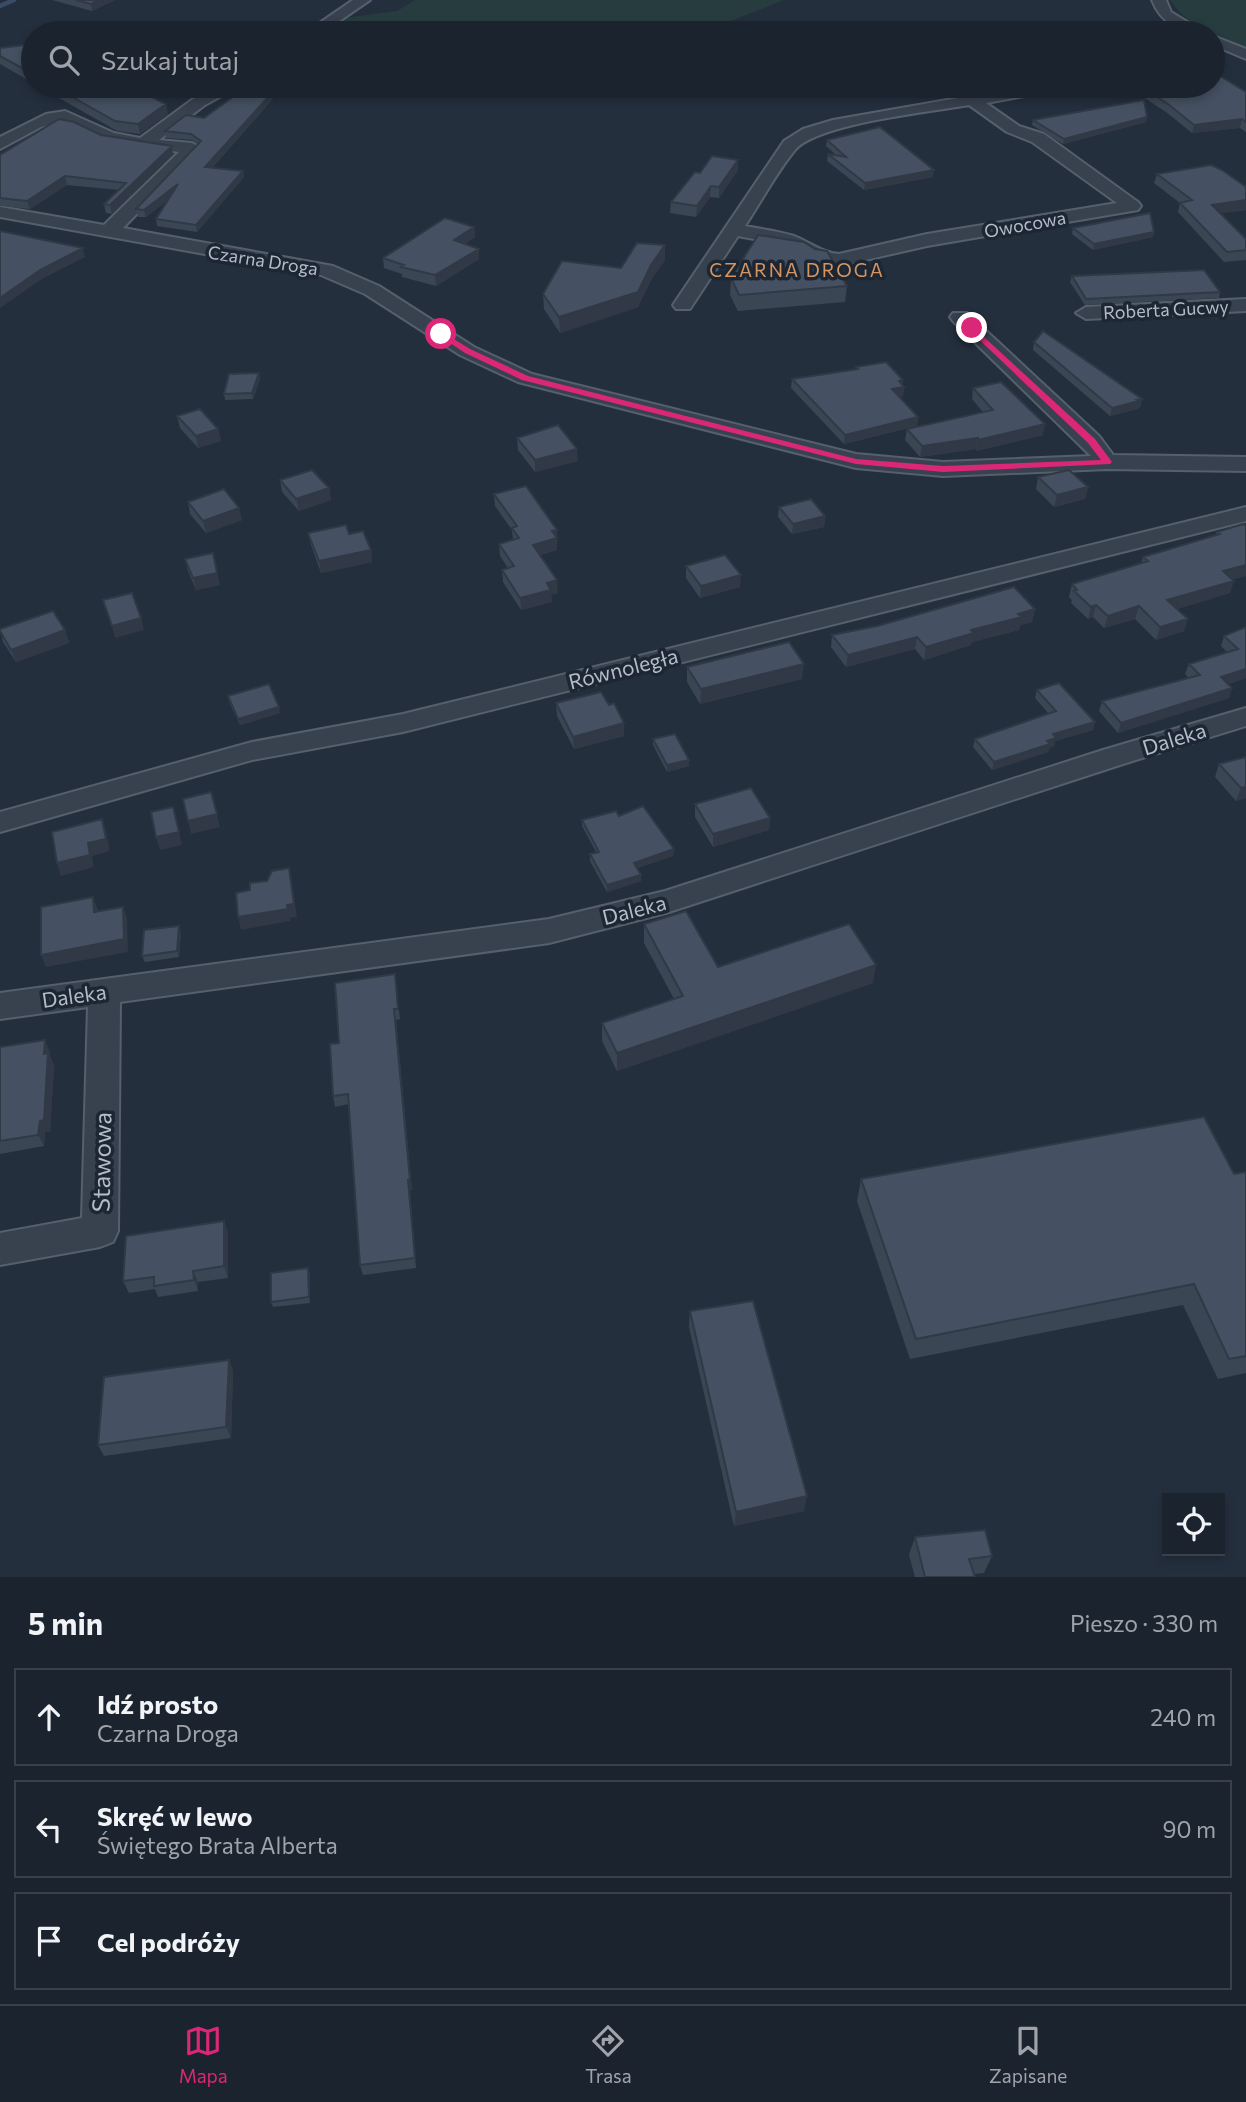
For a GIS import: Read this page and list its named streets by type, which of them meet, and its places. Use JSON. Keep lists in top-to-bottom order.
{
  "streets": {
    "street": [
      "Owocowa",
      "Czarna Droga",
      "Roberta Gucwy",
      "Równoległa",
      "Daleka",
      "Stawowa"
    ]
  },
  "crossings": [
    ["Daleka", "Stawowa"]
  ],
  "districts": ["CZARNA DROGA"],
  "page": {
    "search": "Szukaj tutaj",
    "heading": ["5 min", "Pieszo · 330 m"],
    "list": [
      ["Idź prosto", "Czarna Droga", "240 m"],
      ["Skręć w lewo", "Świętego Brata Alberta", "90 m"],
      "Cel podróży"
    ],
    "nav": ["Mapa", "Trasa", "Zapisane"]
  }
}
